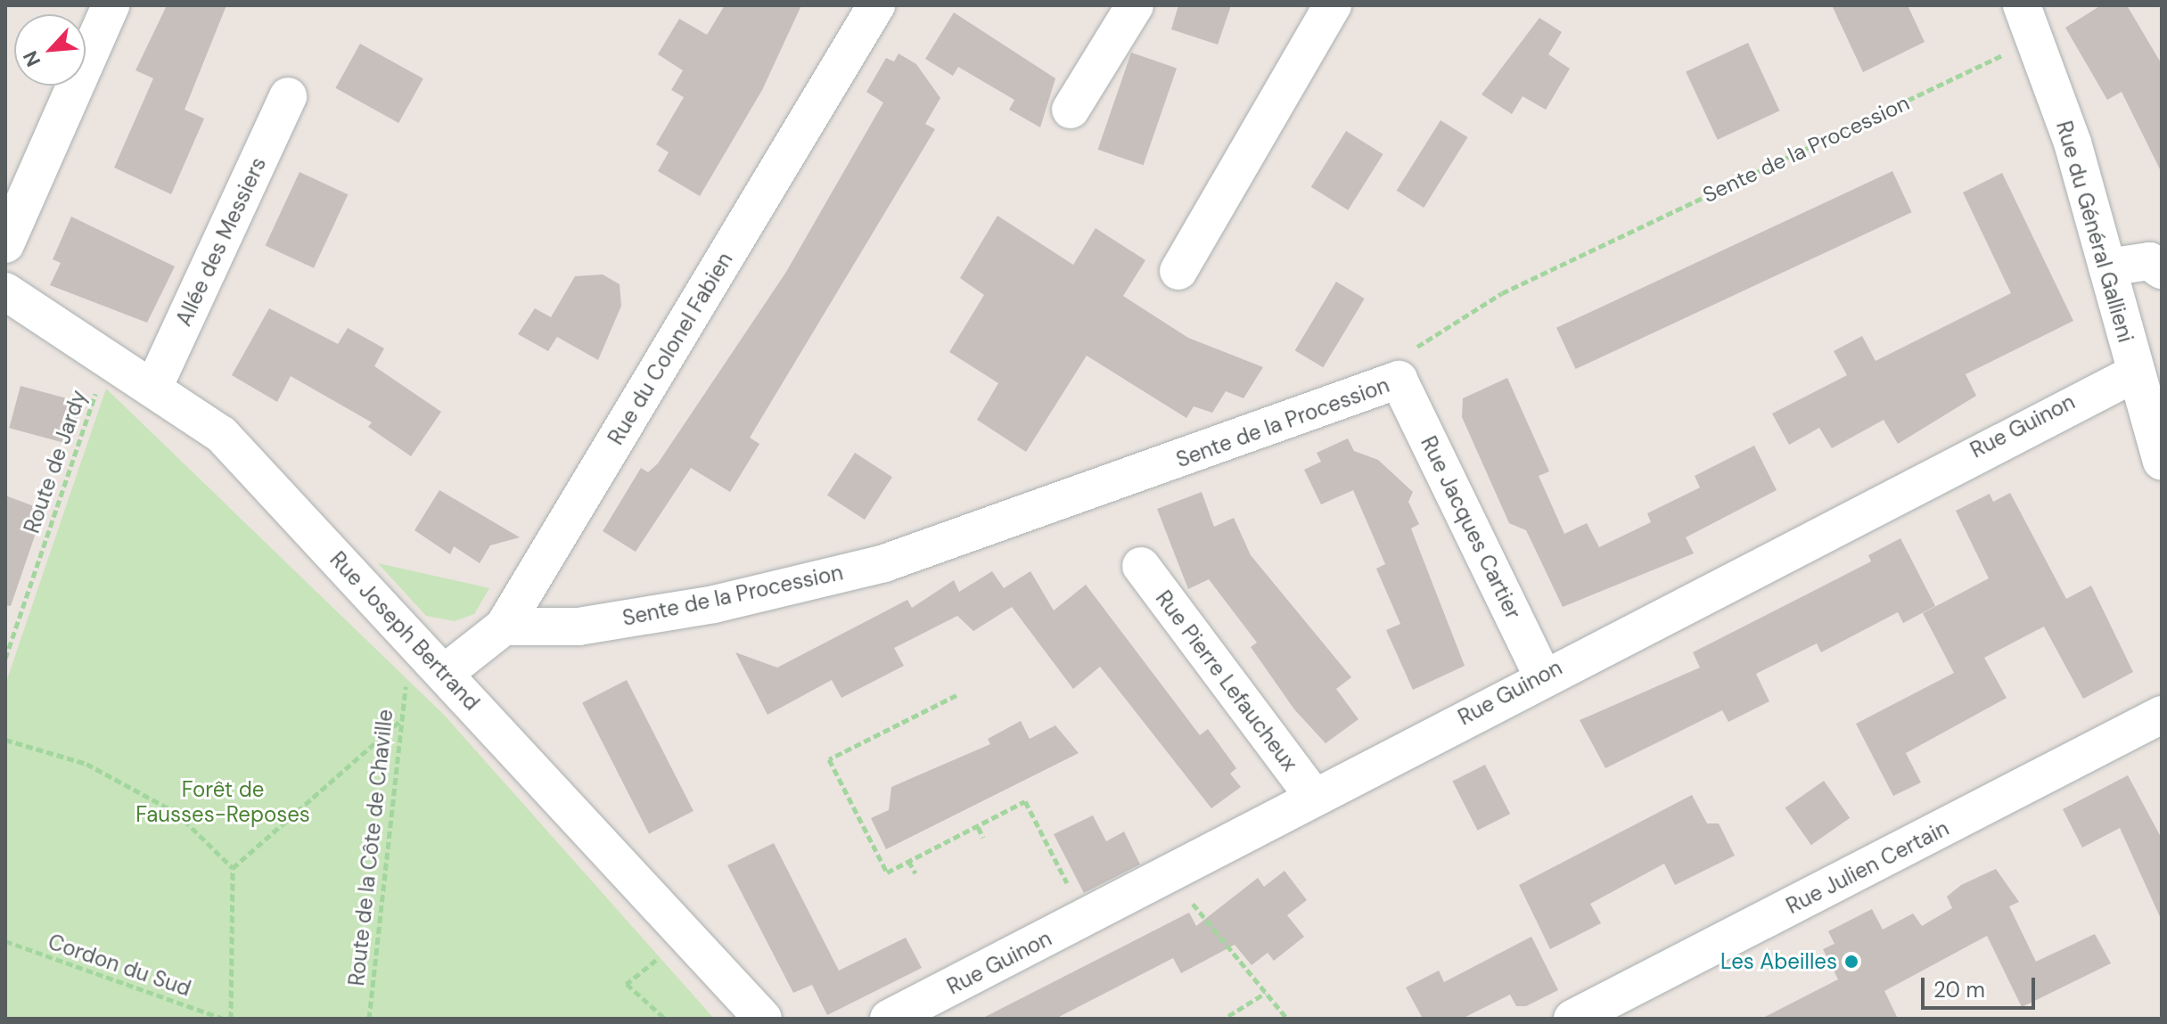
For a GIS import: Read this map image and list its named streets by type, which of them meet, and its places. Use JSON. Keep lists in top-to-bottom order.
{
  "streets": {
    "street": [
      "Sente de la Procession",
      "Rue du Général Gallieni",
      "Allée des Messiers",
      "Rue du Colonel Fabien",
      "Rue Guinon",
      "Rue Jacques Cartier",
      "Rue Joseph Bertrand",
      "Rue Pierre Lefaucheux",
      "Rue Julien Certain"
    ],
    "path": ["Route de Jardy", "Route de la Côte de Chaville", "Cordon du Sud"]
  },
  "crossings": [
    ["Sente de la Procession", "Rue du Général Gallieni"],
    ["Sente de la Procession", "Rue du Colonel Fabien"],
    ["Sente de la Procession", "Rue Jacques Cartier"],
    ["Rue du Général Gallieni", "Rue Guinon"],
    ["Allée des Messiers", "Rue Joseph Bertrand"],
    ["Rue du Colonel Fabien", "Rue Joseph Bertrand"],
    ["Rue Guinon", "Rue Jacques Cartier"],
    ["Rue Guinon", "Rue Pierre Lefaucheux"],
    ["Route de Jardy", "Rue Joseph Bertrand"]
  ],
  "parks": ["Forêt de Fausses-Reposes"],
  "places": ["Les Abeilles"],
  "scale_bar": "20 m",
  "north": "bottom left"
}
